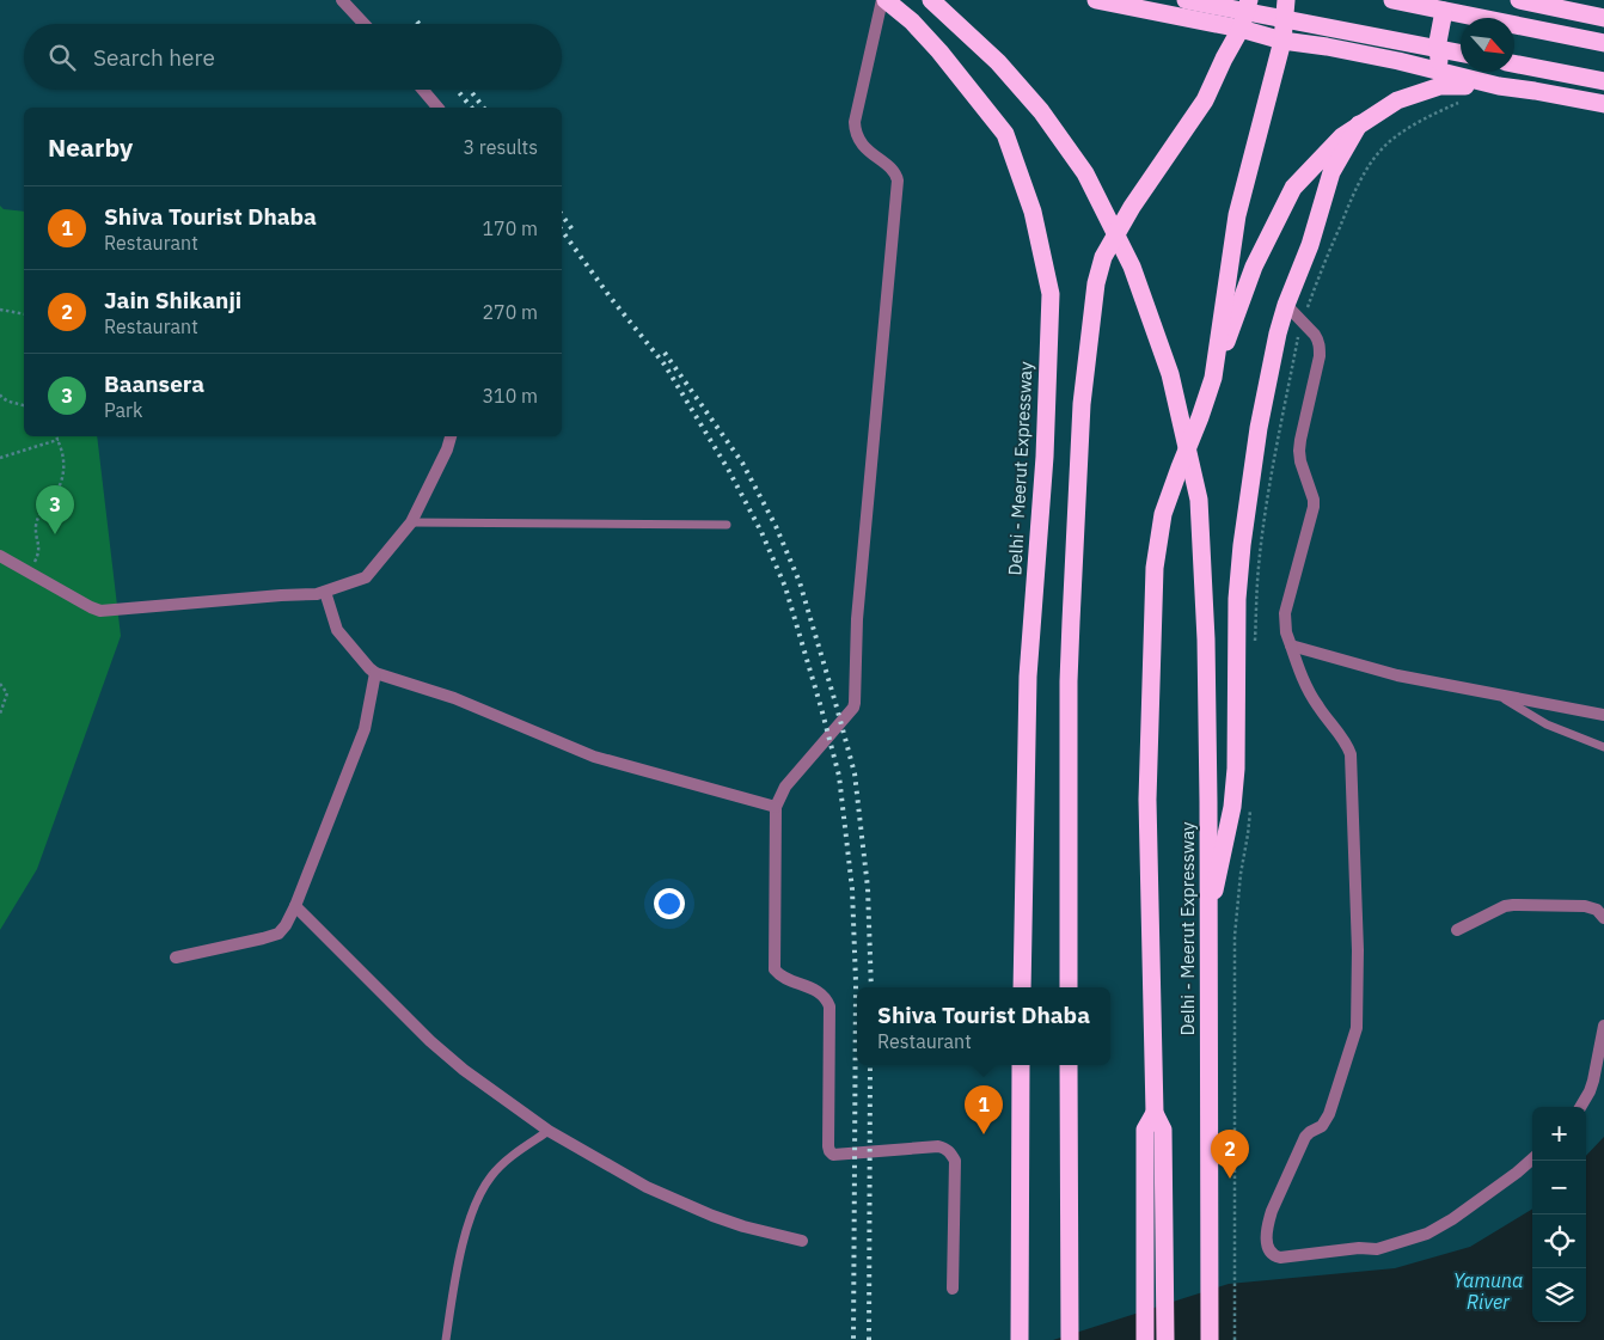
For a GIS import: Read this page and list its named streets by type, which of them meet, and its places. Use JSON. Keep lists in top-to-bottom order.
{
  "streets": {
    "highway": ["Delhi - Meerut Expressway"]
  },
  "water": ["Yamuna River"],
  "north": "bottom right",
  "page": {
    "search": "Search here",
    "heading": ["Nearby", "3 results"],
    "list": [
      {
        "mark": "1",
        "name": "Shiva Tourist Dhaba",
        "note": "Restaurant",
        "value": "170 m"
      },
      {
        "mark": "2",
        "name": "Jain Shikanji",
        "note": "Restaurant",
        "value": "270 m"
      },
      {
        "mark": "3",
        "name": "Baansera",
        "note": "Park",
        "value": "310 m"
      }
    ],
    "pins": ["3", "1", "2"],
    "popup": ["Shiva Tourist Dhaba", "Restaurant"],
    "map_buttons": ["+", "−"]
  }
}
